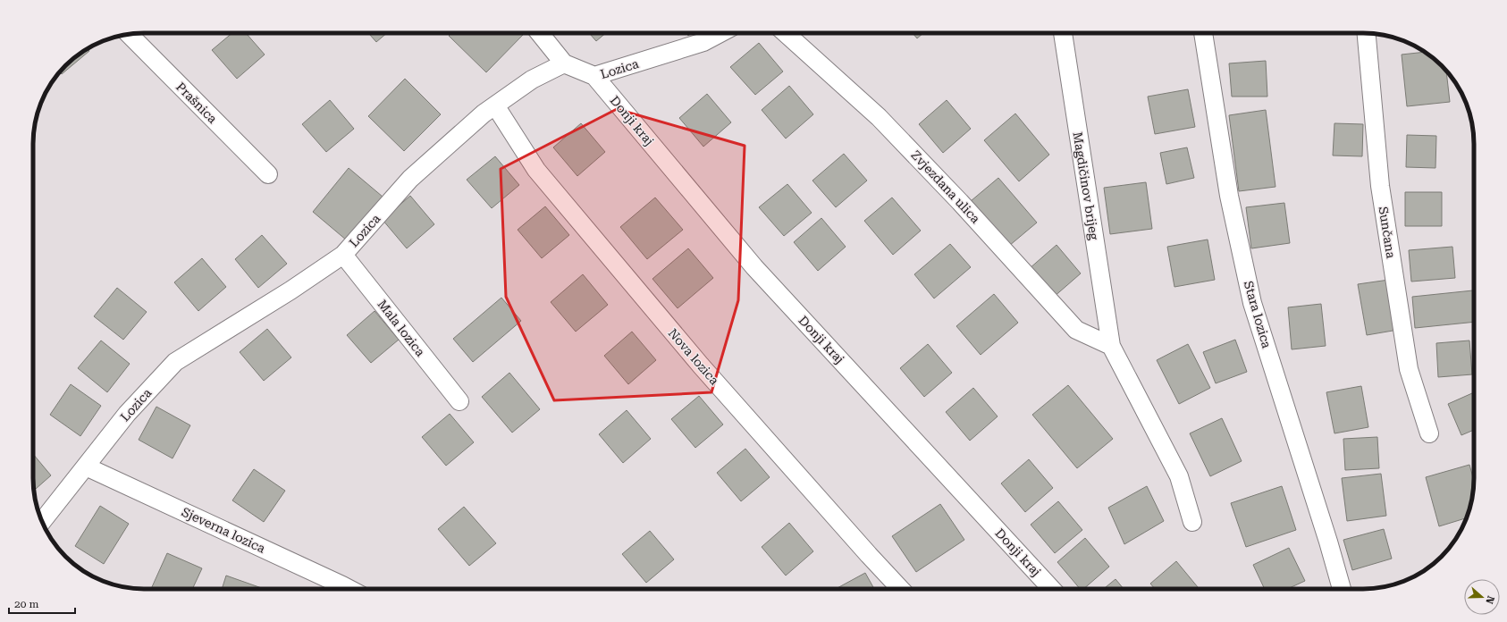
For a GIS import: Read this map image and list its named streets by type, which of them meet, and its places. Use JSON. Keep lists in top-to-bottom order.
{
  "streets": {
    "street": [
      "Lozica",
      "Prašnica",
      "Donji kraj",
      "Magdičinov brijeg",
      "Zvjezdana ulica",
      "Sunčana",
      "Stara lozica",
      "Mala lozica",
      "Nova lozica",
      "Sjeverna lozica"
    ]
  },
  "crossings": [
    ["Lozica", "Donji kraj"],
    ["Lozica", "Mala lozica"],
    ["Lozica", "Nova lozica"],
    ["Lozica", "Sjeverna lozica"],
    ["Magdičinov brijeg", "Zvjezdana ulica"]
  ],
  "scale_bar": "20 m",
  "north": "right"
}
